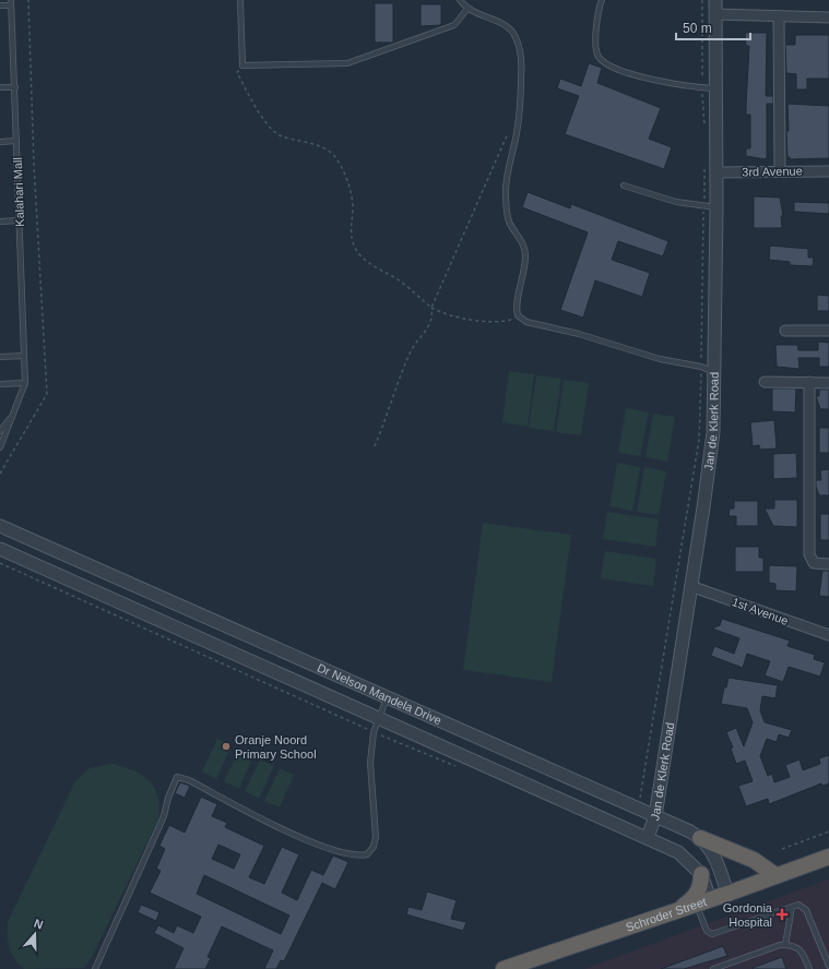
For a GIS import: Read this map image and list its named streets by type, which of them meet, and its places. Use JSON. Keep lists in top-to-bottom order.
{
  "streets": {
    "highway": ["Schroder Street"],
    "street": [
      "3rd Avenue",
      "Jan de Klerk Road",
      "1st Avenue",
      "Dr Nelson Mandela Drive"
    ],
    "lane": ["Kalahari Mall"]
  },
  "crossings": [
    ["3rd Avenue", "Jan de Klerk Road"],
    ["Jan de Klerk Road", "1st Avenue"],
    ["Jan de Klerk Road", "Dr Nelson Mandela Drive"],
    ["Dr Nelson Mandela Drive", "Schroder Street"]
  ],
  "places": {
    "other": ["Oranje Noord Primary School"],
    "health": ["Gordonia Hospital"]
  },
  "scale_bar": "50 m",
  "north": "top"
}
